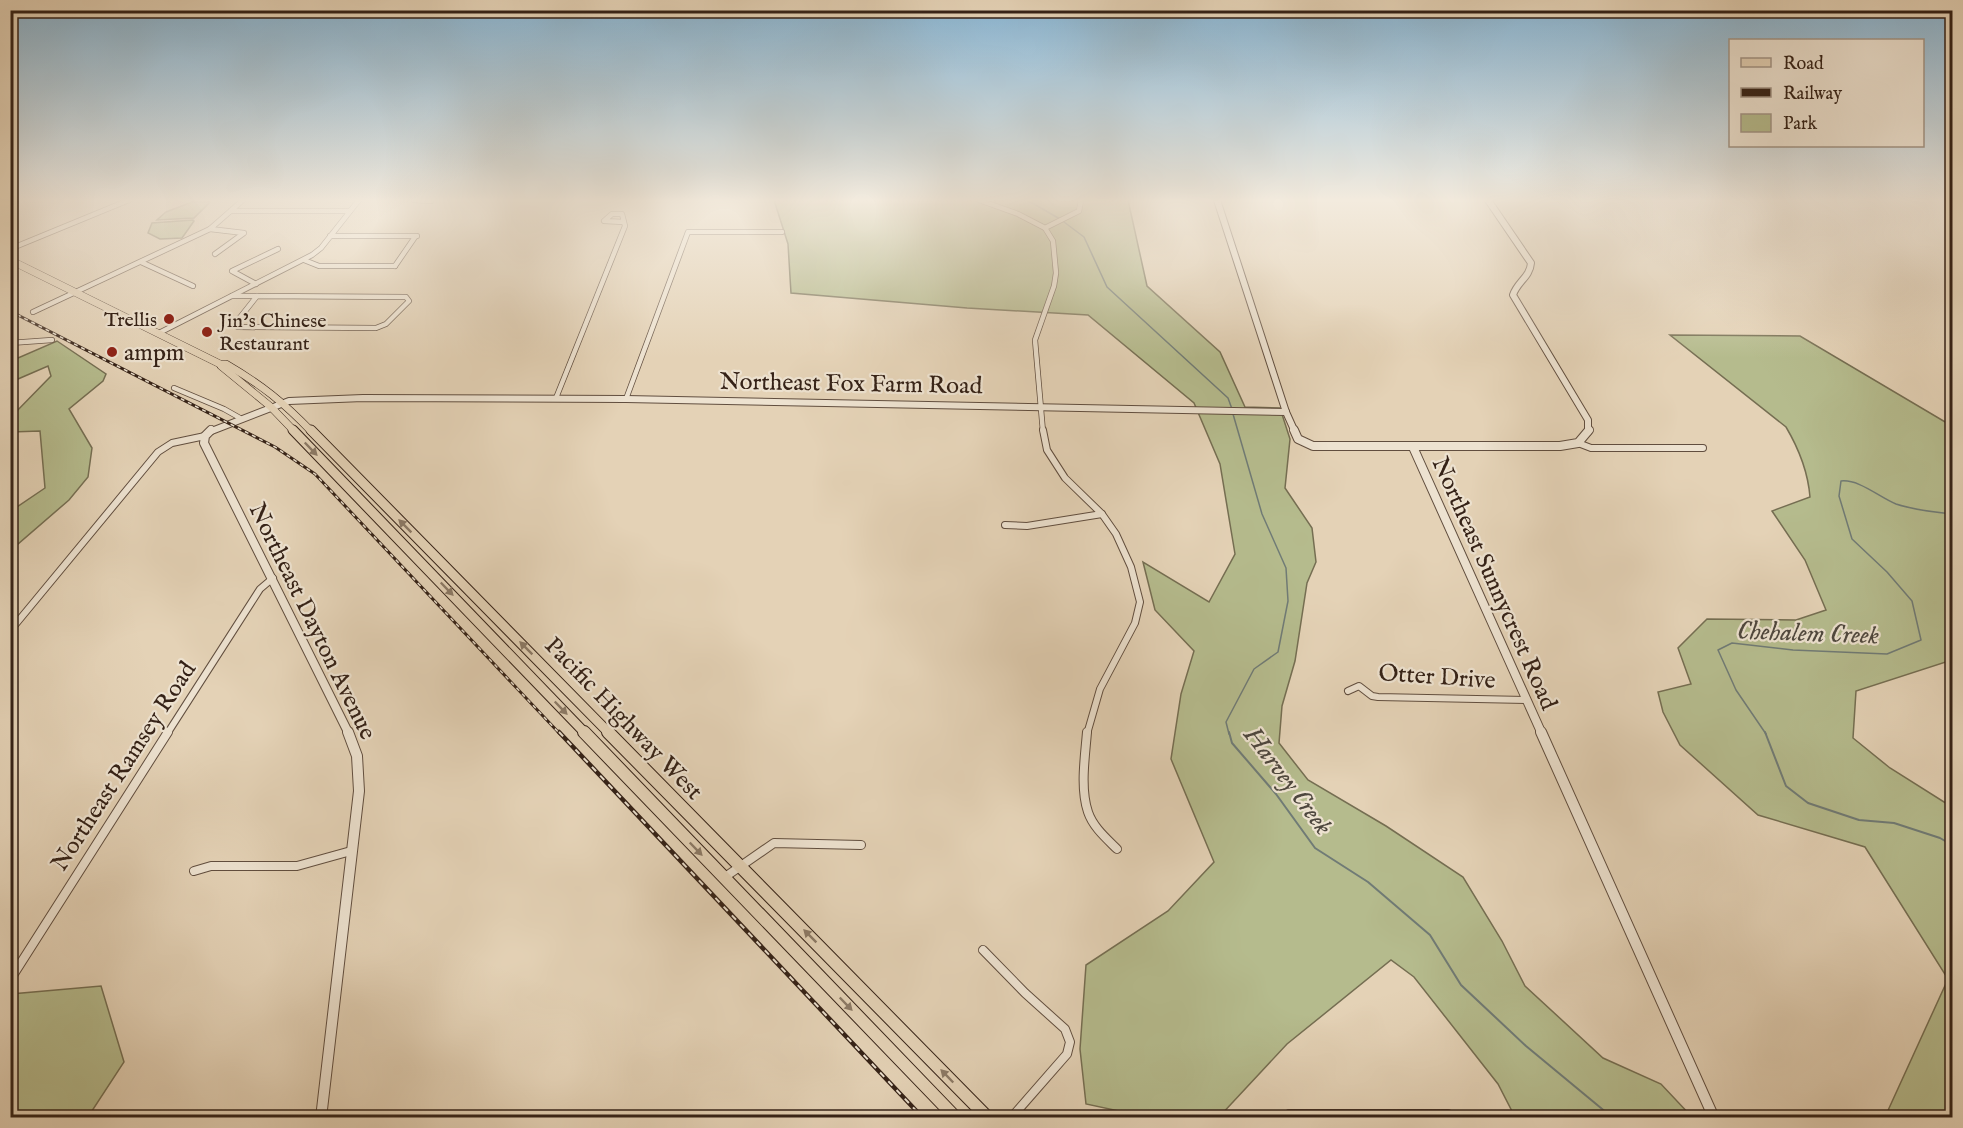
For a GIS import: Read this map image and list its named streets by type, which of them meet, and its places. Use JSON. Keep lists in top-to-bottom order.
{
  "streets": {
    "main road": ["Pacific Highway West"],
    "street": [
      "Northeast Fox Farm Road",
      "Northeast Sunnycrest Road",
      "Northeast Dayton Avenue",
      "Otter Drive",
      "Northeast Ramsey Road"
    ]
  },
  "crossings": [
    ["Northeast Fox Farm Road", "Pacific Highway West"],
    ["Northeast Sunnycrest Road", "Otter Drive"],
    ["Northeast Dayton Avenue", "Northeast Ramsey Road"]
  ],
  "water": ["Chehalem Creek", "Harvey Creek"],
  "places": ["Trellis", "Jin’s Chinese Restaurant", "ampm"],
  "legend": ["Road", "Railway", "Park"]
}
